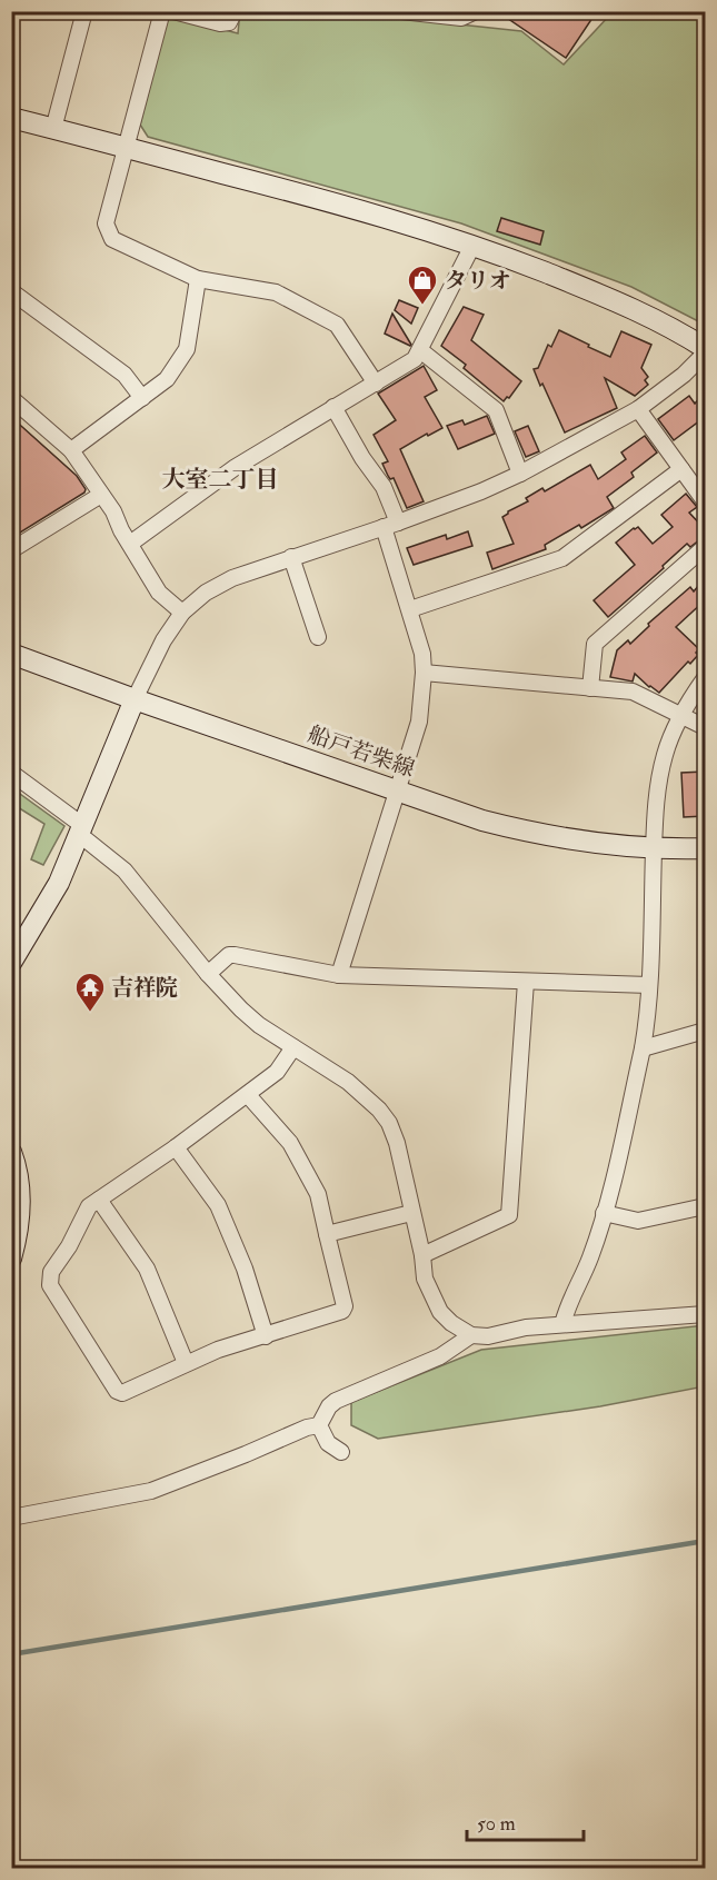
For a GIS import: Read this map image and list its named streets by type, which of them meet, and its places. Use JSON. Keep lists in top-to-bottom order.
{
  "streets": {
    "street": ["船戸若柴線"]
  },
  "districts": ["大室二丁目"],
  "places": {
    "shop": ["タリオ"],
    "temple": ["吉祥院"]
  },
  "scale_bar": "50 m"
}
